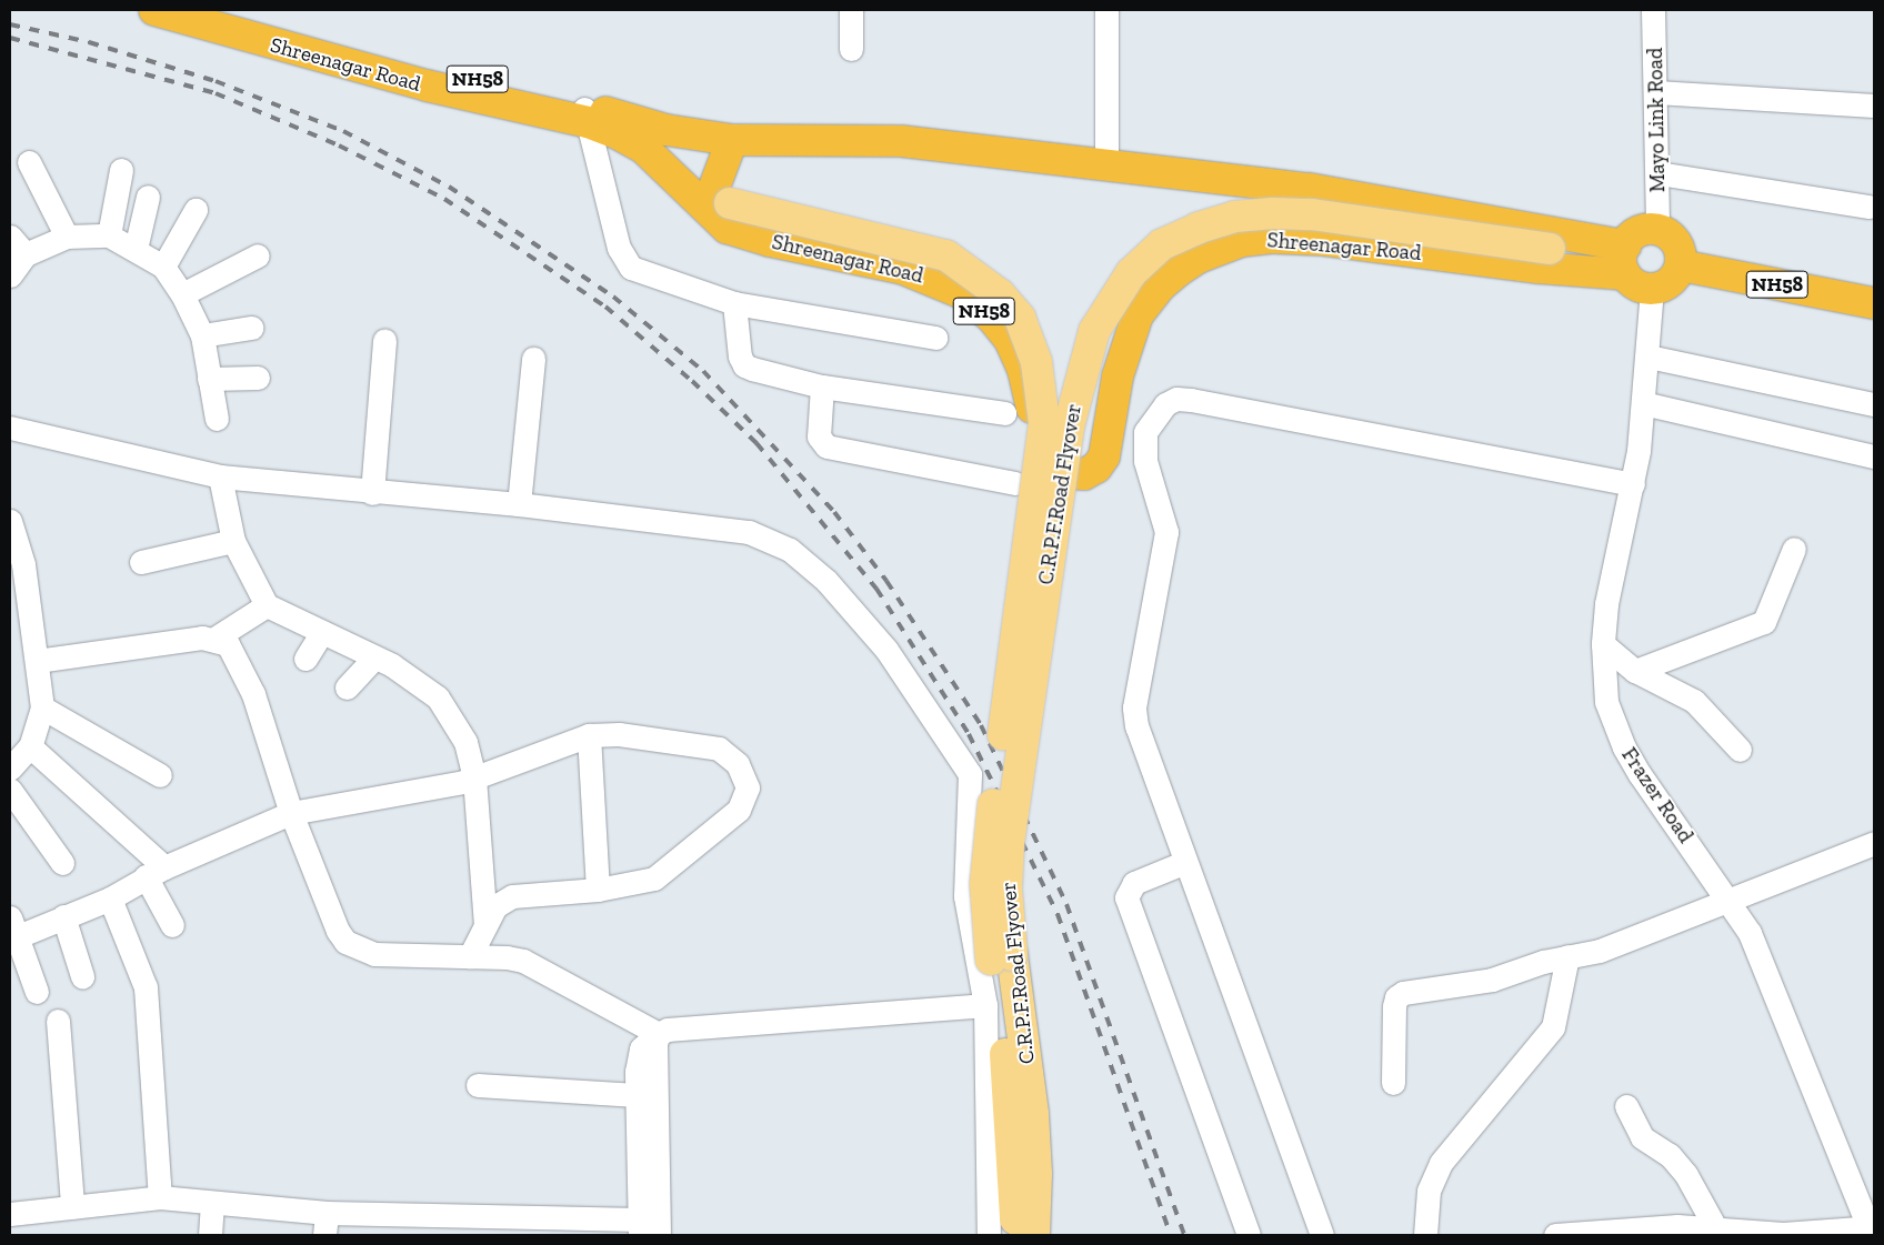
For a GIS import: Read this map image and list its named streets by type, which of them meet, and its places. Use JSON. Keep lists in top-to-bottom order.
{
  "streets": {
    "highway": ["Shreenagar Road", "NH58"],
    "main road": ["C.R.P.F.Road Flyover"],
    "street": ["Mayo Link Road", "Frazer Road"]
  },
  "crossings": [
    ["Shreenagar Road", "NH58"],
    ["Shreenagar Road", "Mayo Link Road"],
    ["Shreenagar Road", "C.R.P.F.Road Flyover"],
    ["Shreenagar Road", "Frazer Road"],
    ["NH58", "Mayo Link Road"],
    ["NH58", "C.R.P.F.Road Flyover"],
    ["NH58", "Frazer Road"],
    ["Mayo Link Road", "C.R.P.F.Road Flyover"],
    ["Mayo Link Road", "Frazer Road"],
    ["C.R.P.F.Road Flyover", "Frazer Road"]
  ]
}
